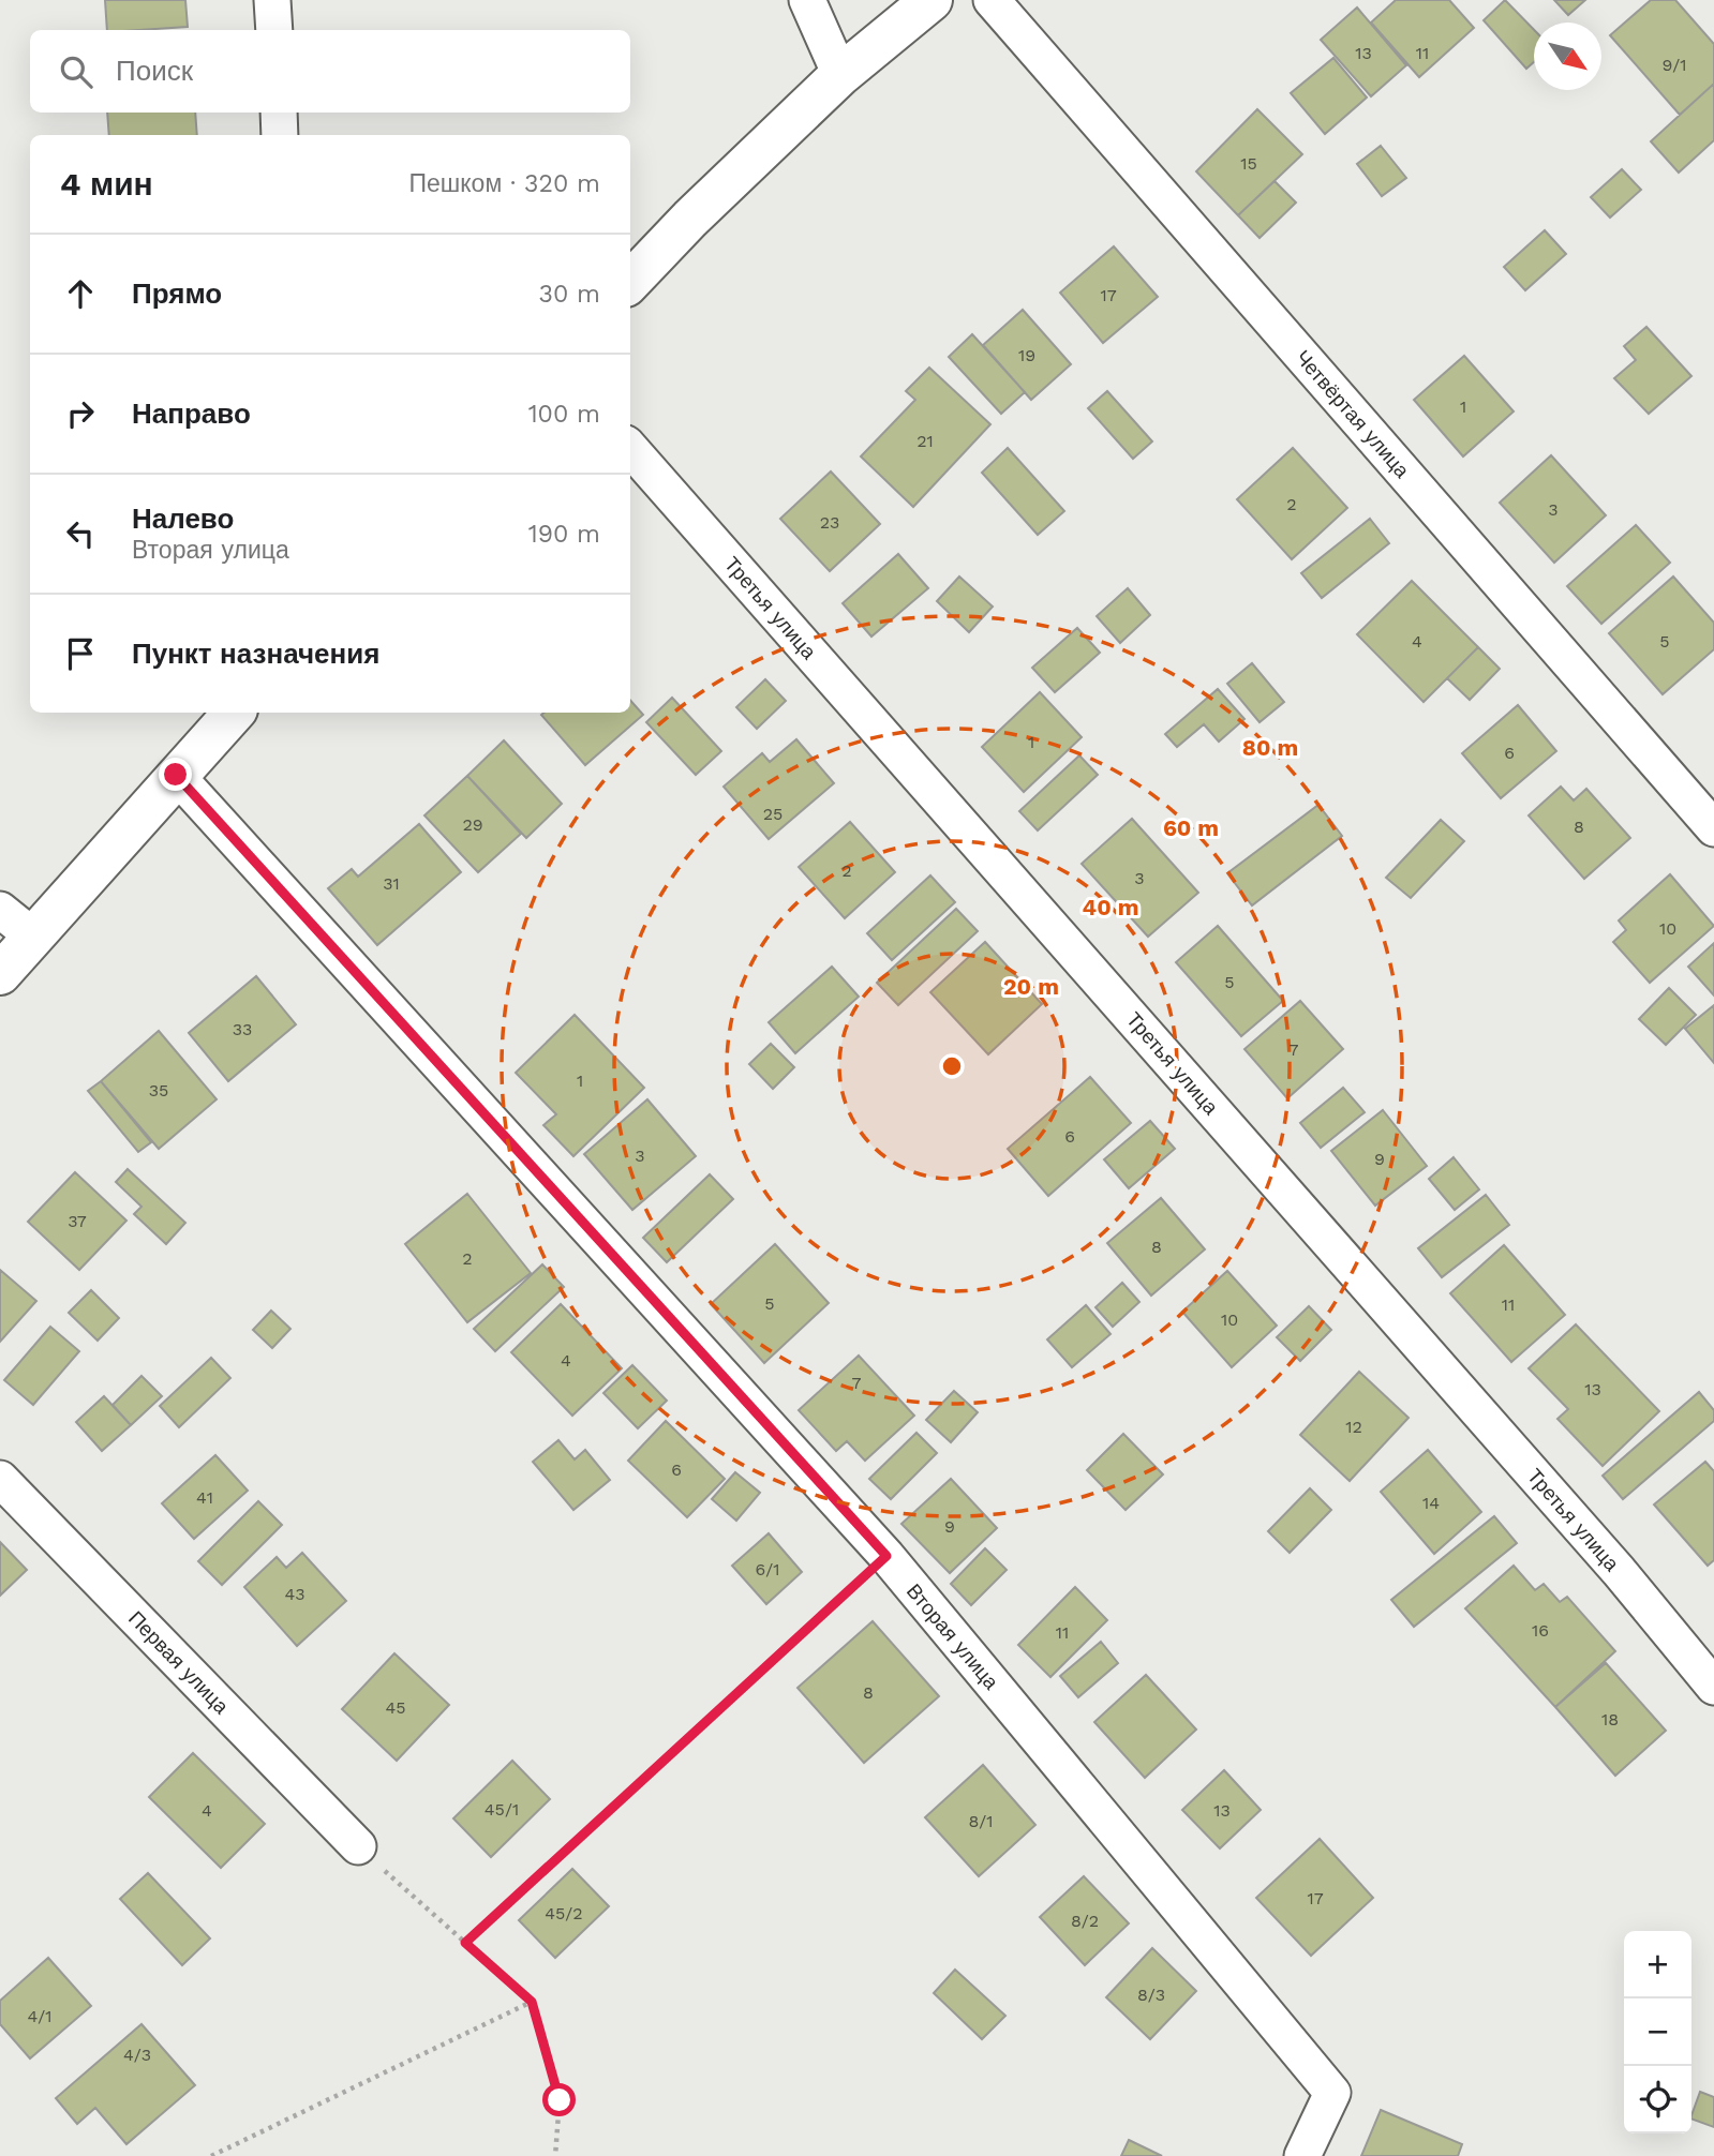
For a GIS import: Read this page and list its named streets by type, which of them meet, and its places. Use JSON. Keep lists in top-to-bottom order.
{
  "streets": {
    "street": [
      "Четвёртая улица",
      "Третья улица",
      "Вторая улица",
      "Первая улица"
    ]
  },
  "house_numbers": [
    "13",
    "11",
    "9/1",
    "15",
    "17",
    "19",
    "1",
    "21",
    "2",
    "3",
    "23",
    "4",
    "5",
    "1",
    "6",
    "25",
    "29",
    "8",
    "2",
    "3",
    "31",
    "10",
    "5",
    "33",
    "7",
    "1",
    "35",
    "6",
    "3",
    "9",
    "37",
    "8",
    "2",
    "5",
    "11",
    "10",
    "4",
    "7",
    "13",
    "12",
    "6",
    "41",
    "14",
    "9",
    "6/1",
    "43",
    "16",
    "11",
    "8",
    "45",
    "18",
    "45/1",
    "4",
    "13",
    "8/1",
    "17",
    "45/2",
    "8/2",
    "8/3",
    "4/1",
    "4/3"
  ],
  "north": "bottom right",
  "page": {
    "search": "Поиск",
    "heading": ["4 мин", "Пешком · 320 m"],
    "list": [
      ["Прямо", "30 m"],
      ["Направо", "100 m"],
      ["Налево", "Вторая улица", "190 m"],
      "Пункт назначения"
    ],
    "map_buttons": ["+", "−"]
  },
  "rings": [
    "80 m",
    "60 m",
    "40 m",
    "20 m"
  ]
}
